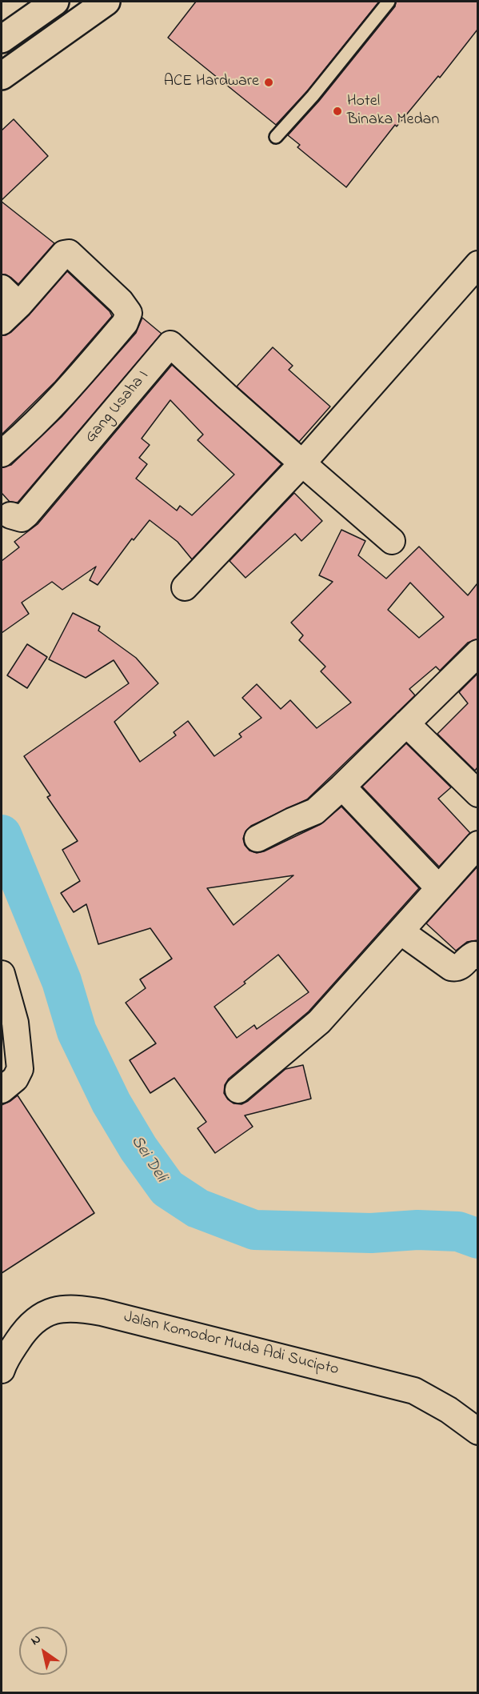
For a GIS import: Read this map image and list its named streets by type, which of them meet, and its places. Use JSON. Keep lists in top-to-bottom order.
{
  "streets": {
    "street": ["Gang Usaha I", "Jalan Komodor Muda Adi Sucipto"]
  },
  "water": ["Sei Deli"],
  "places": ["ACE Hardware", "Hotel Binaka Medan"],
  "north": "top left"
}
